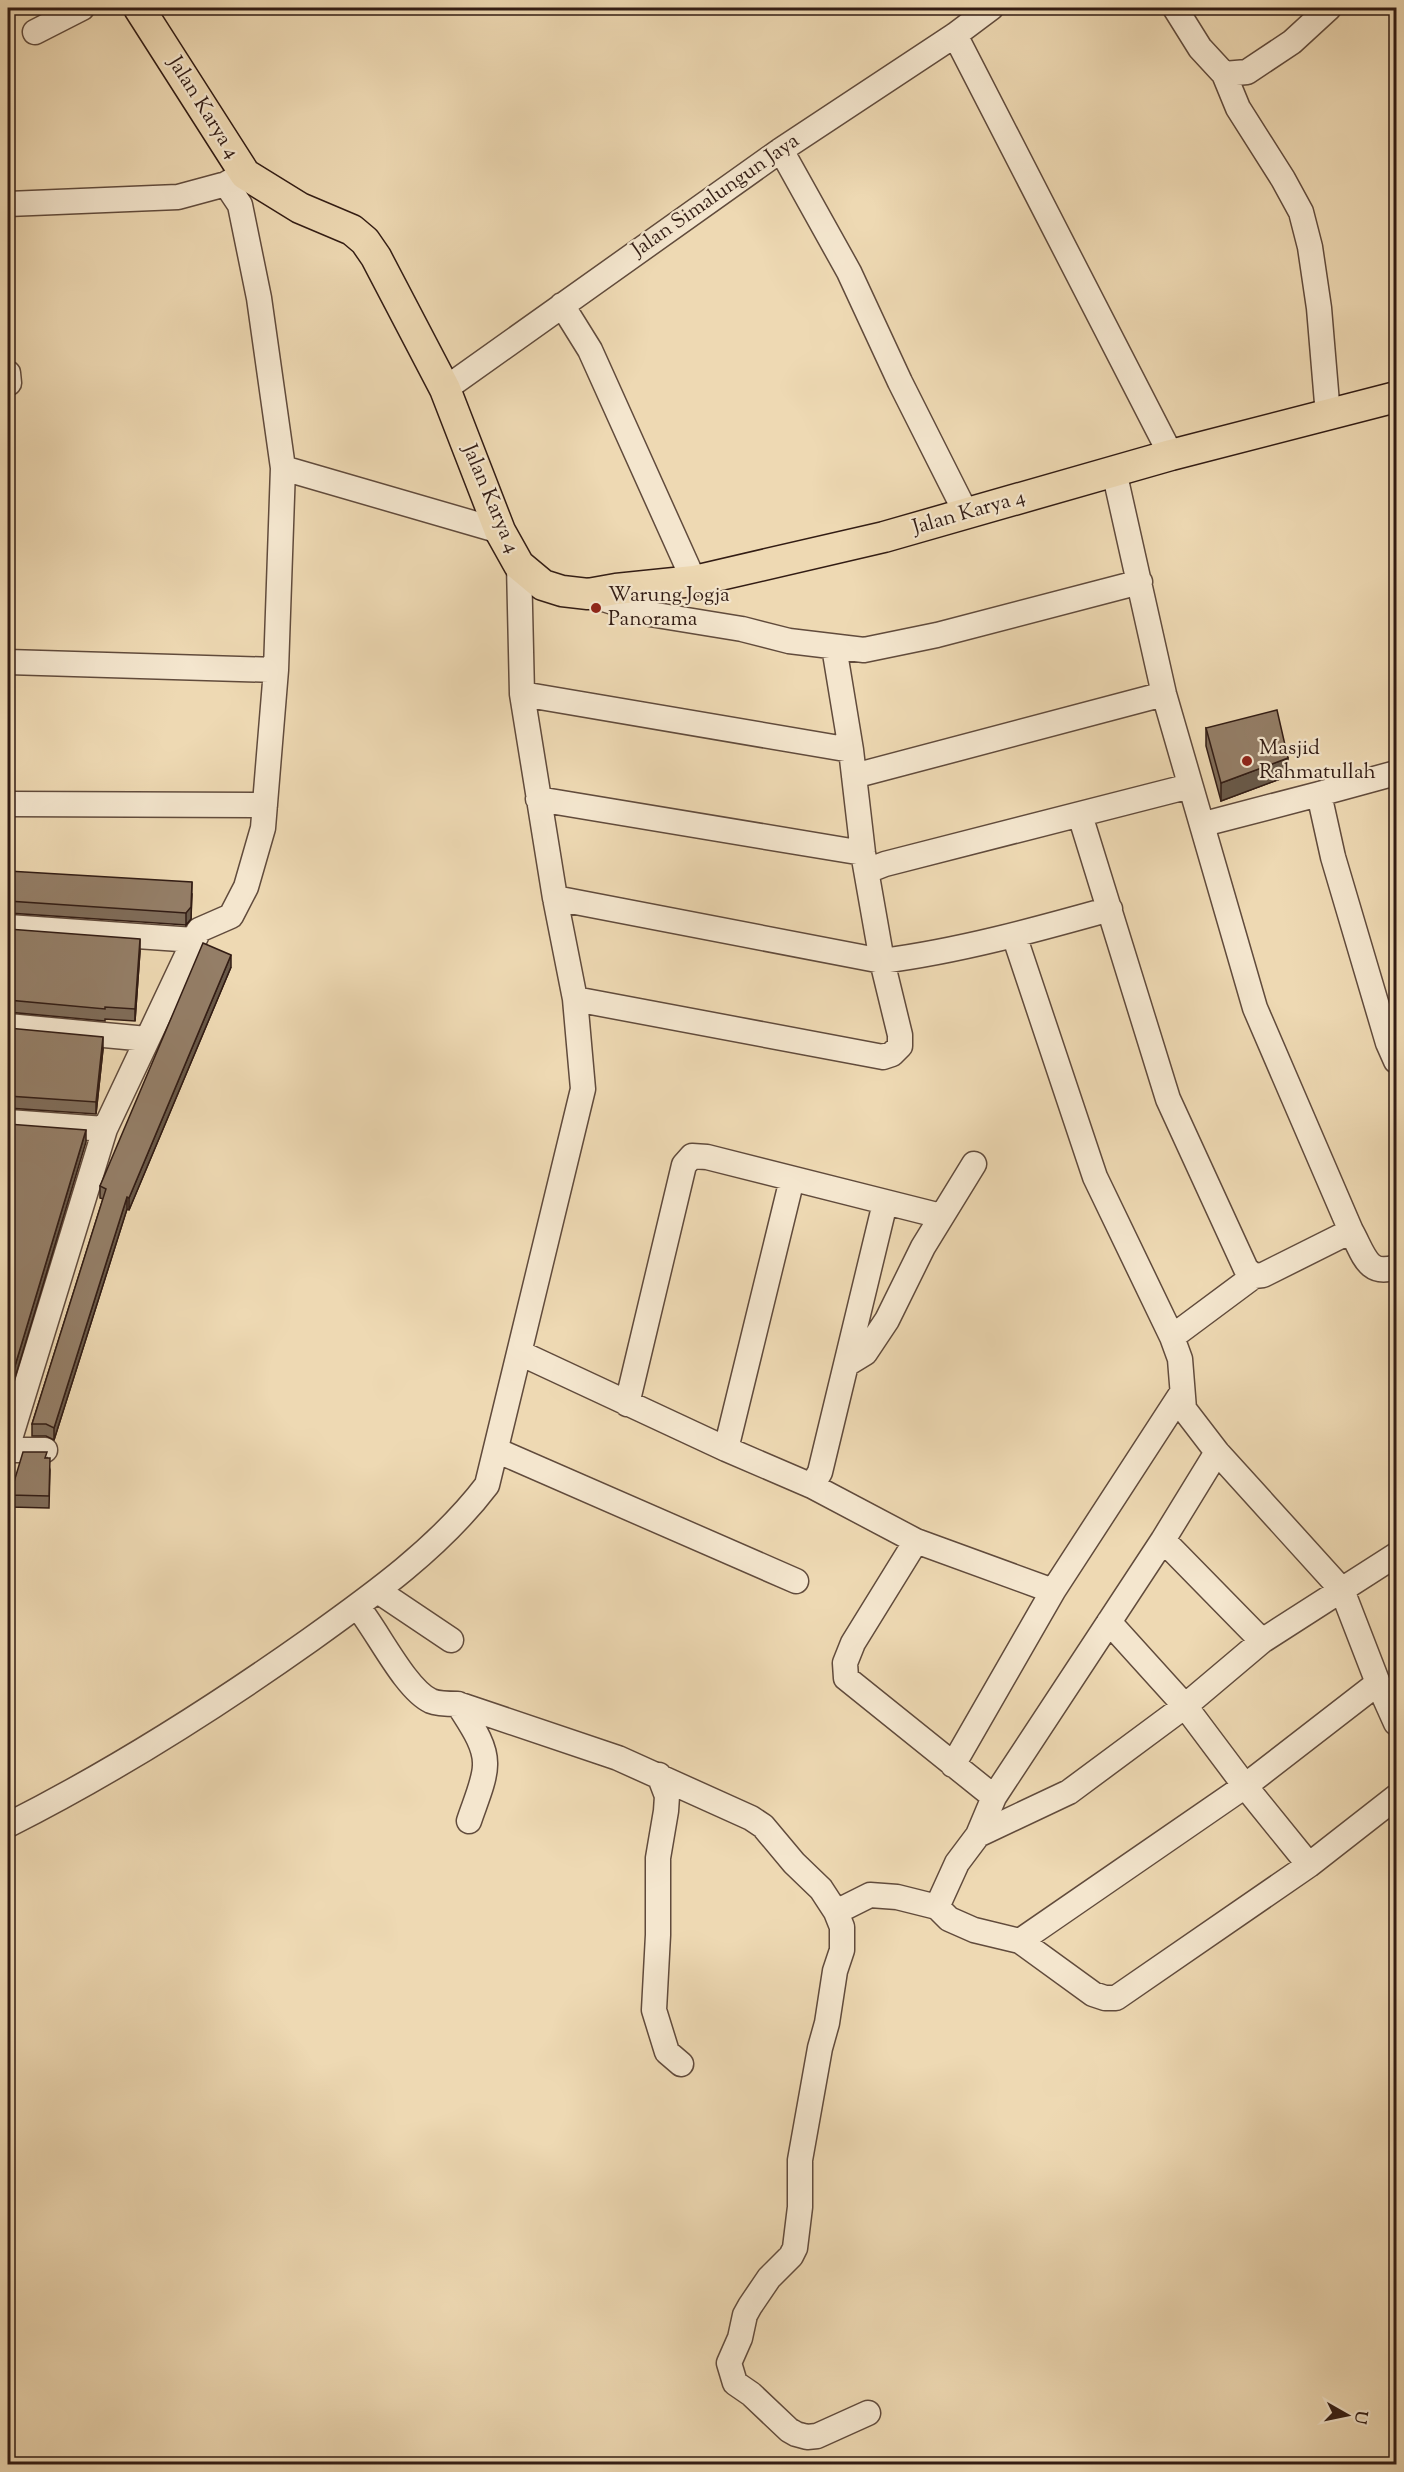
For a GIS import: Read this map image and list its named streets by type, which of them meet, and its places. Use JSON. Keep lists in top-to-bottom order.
{
  "streets": {
    "main road": ["Jalan Karya 4"],
    "street": ["Jalan Simalungun Jaya"]
  },
  "crossings": [
    ["Jalan Karya 4", "Jalan Simalungun Jaya"]
  ],
  "places": ["Warung Jogja Panorama", "Masjid Rahmatullah"],
  "north": "right"
}
